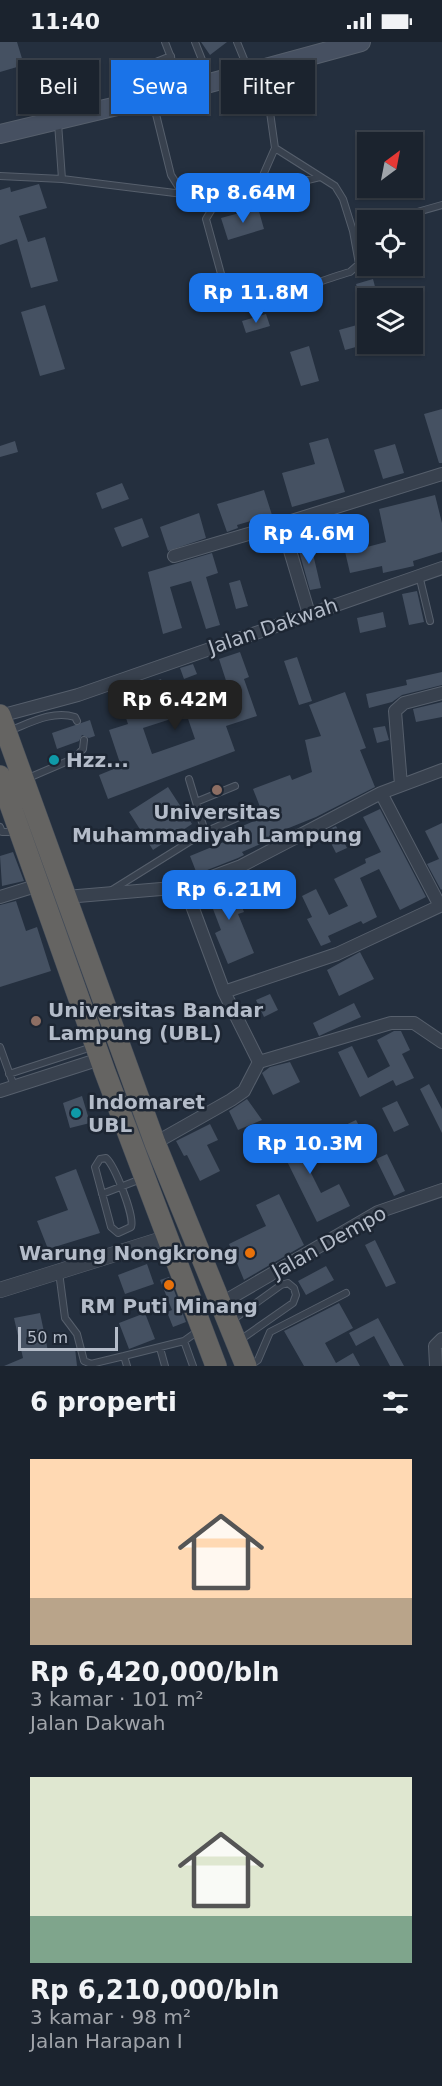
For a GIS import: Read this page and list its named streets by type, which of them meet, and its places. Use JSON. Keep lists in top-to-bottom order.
{
  "streets": {
    "street": ["Jalan Dakwah", "Jalan Dempo"]
  },
  "places": [
    "Hzz...",
    "Universitas Muhammadiyah Lampung",
    "Universitas Bandar Lampung (UBL)",
    "Indomaret UBL",
    "Warung Nongkrong",
    "RM Puti Minang"
  ],
  "scale_bar": "50 m",
  "north": "top right",
  "page": {
    "status": "11:40",
    "chip": ["Beli", "Sewa", "Filter"],
    "price": [
      "Rp 8.64M",
      "Rp 11.8M",
      "Rp 4.6M",
      "Rp 6.42M",
      "Rp 6.21M",
      "Rp 10.3M"
    ],
    "scale": "50 m",
    "heading": "6 properti",
    "list": [
      {
        "name": "Rp 6,420,000/bln",
        "note": "3 kamar · 101 m² · Jalan Dakwah"
      },
      {
        "name": "Rp 6,210,000/bln",
        "note": "3 kamar · 98 m² · Jalan Harapan I"
      }
    ]
  }
}
